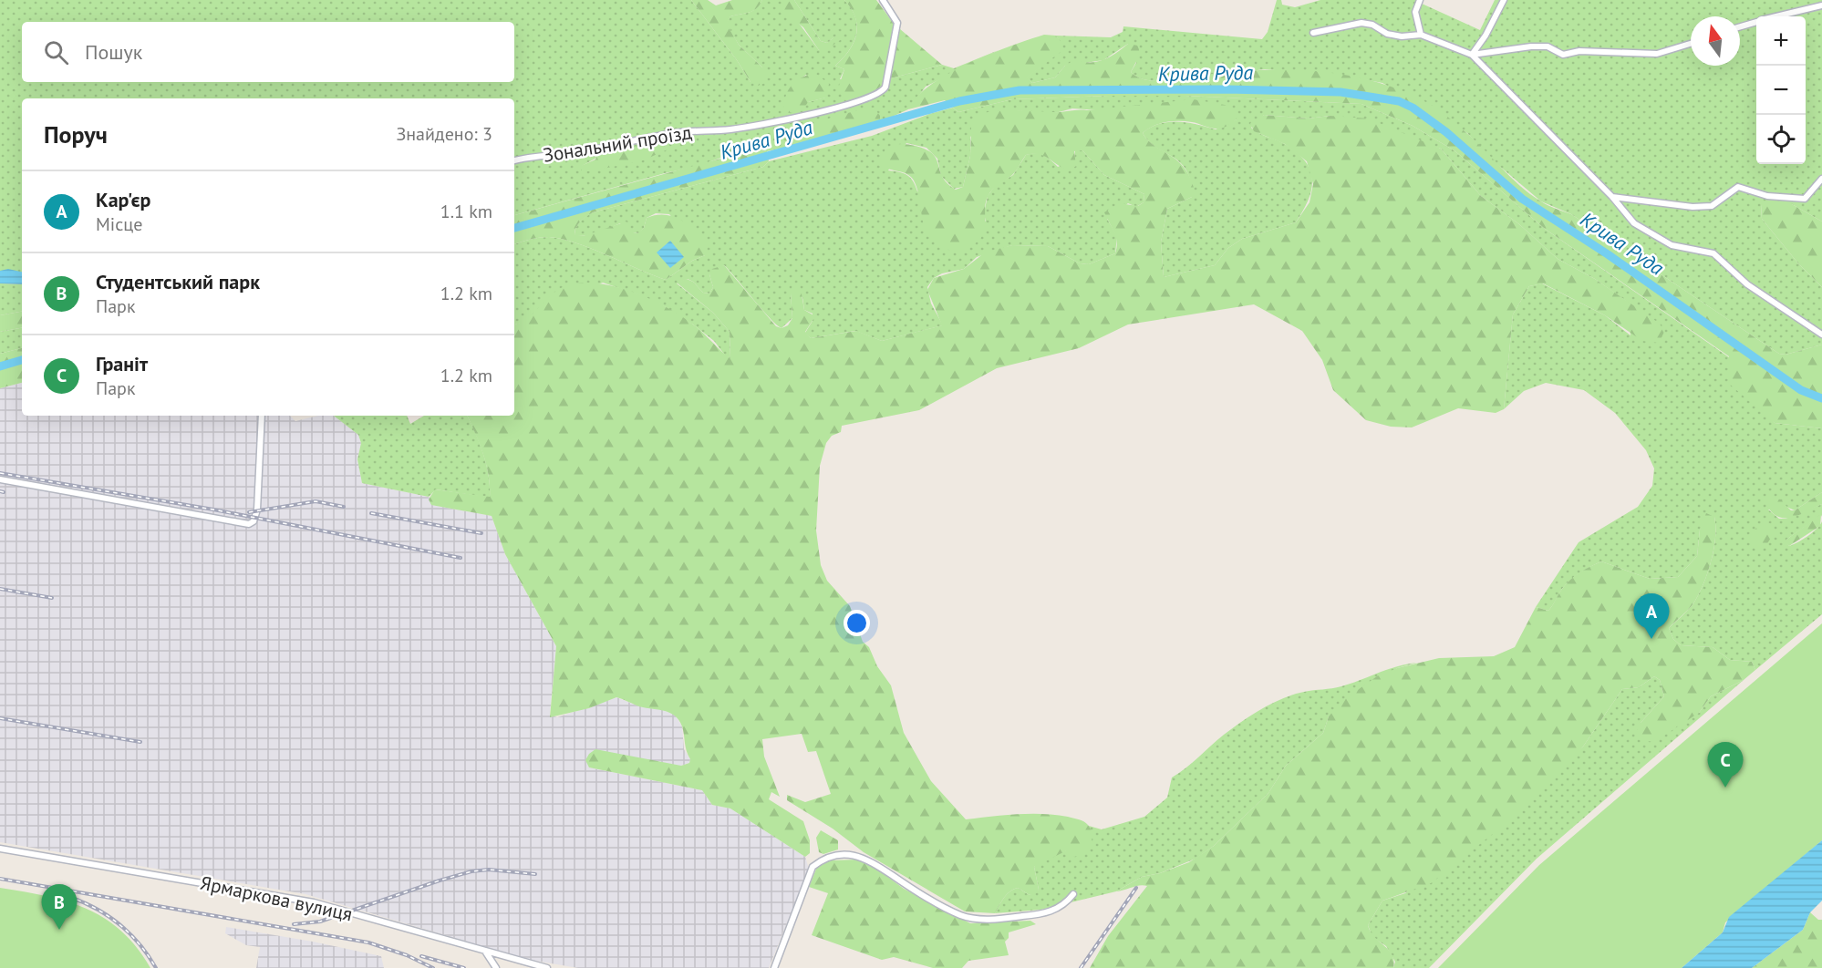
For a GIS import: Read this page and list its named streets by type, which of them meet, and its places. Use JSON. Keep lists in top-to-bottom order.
{
  "streets": {
    "street": ["Зональний проїзд", "Ярмаркова вулиця"]
  },
  "water": ["Крива Руда"],
  "north": "top",
  "page": {
    "map_buttons": ["+", "−"],
    "search": "Пошук",
    "heading": ["Поруч", "Знайдено: 3"],
    "list": [
      {
        "mark": "A",
        "name": "Кар'єр",
        "note": "Місце",
        "value": "1.1 km"
      },
      {
        "mark": "B",
        "name": "Студентський парк",
        "note": "Парк",
        "value": "1.2 km"
      },
      {
        "mark": "C",
        "name": "Граніт",
        "note": "Парк",
        "value": "1.2 km"
      }
    ],
    "pins": ["A", "C", "B"]
  }
}
